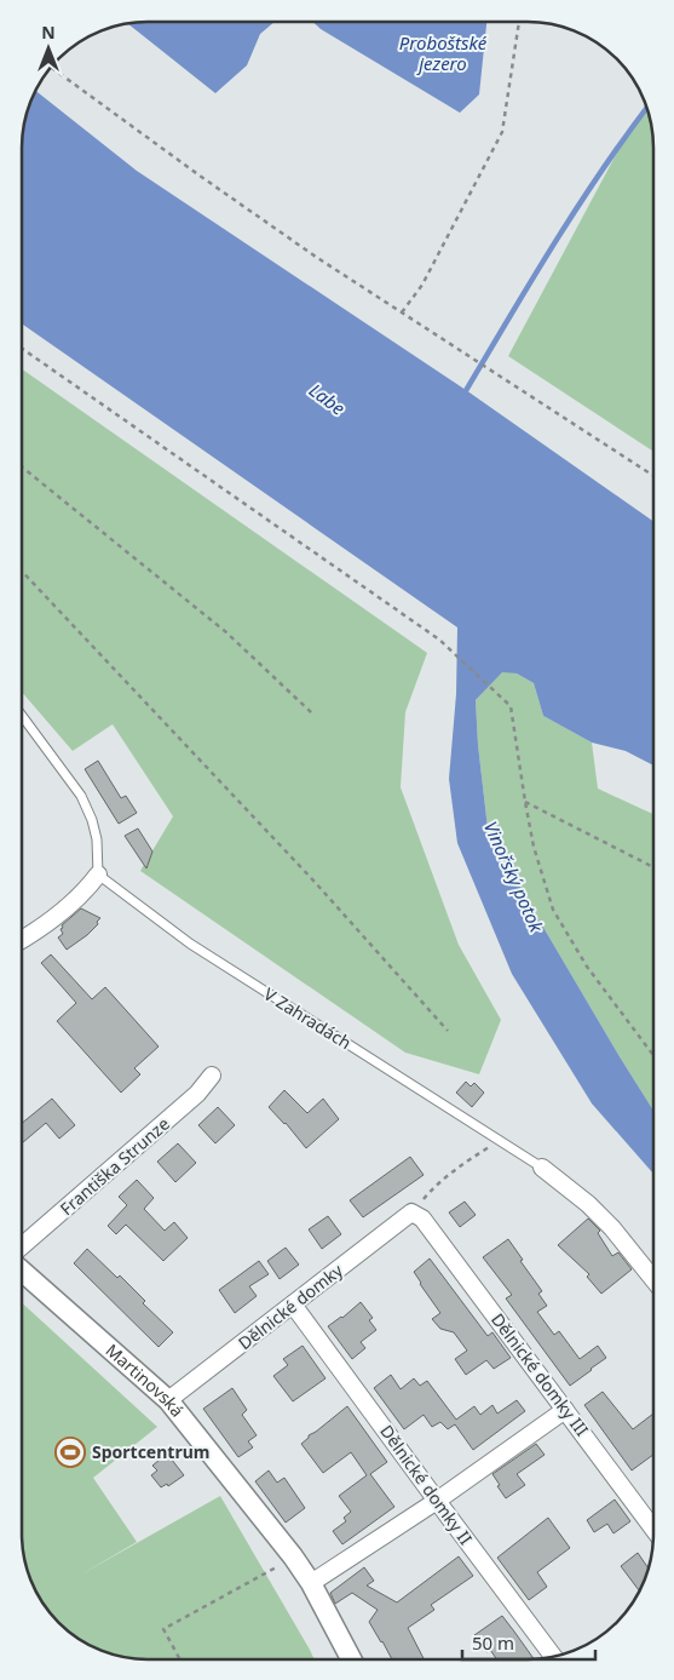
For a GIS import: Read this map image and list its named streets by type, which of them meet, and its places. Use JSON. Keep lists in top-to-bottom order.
{
  "streets": {
    "street": [
      "V Zahradách",
      "Františka Strunze",
      "Dělnické domky",
      "Dělnické domky III",
      "Martinovská",
      "Dělnické domky II"
    ]
  },
  "crossings": [
    ["Dělnické domky", "Dělnické domky III"],
    ["Dělnické domky", "Martinovská"],
    ["Dělnické domky", "Dělnické domky II"]
  ],
  "water": ["Proboštské jezero", "Labe", "Vinořský potok"],
  "places": {
    "sports": ["Sportcentrum"]
  },
  "scale_bar": "50 m",
  "north": "top"
}
